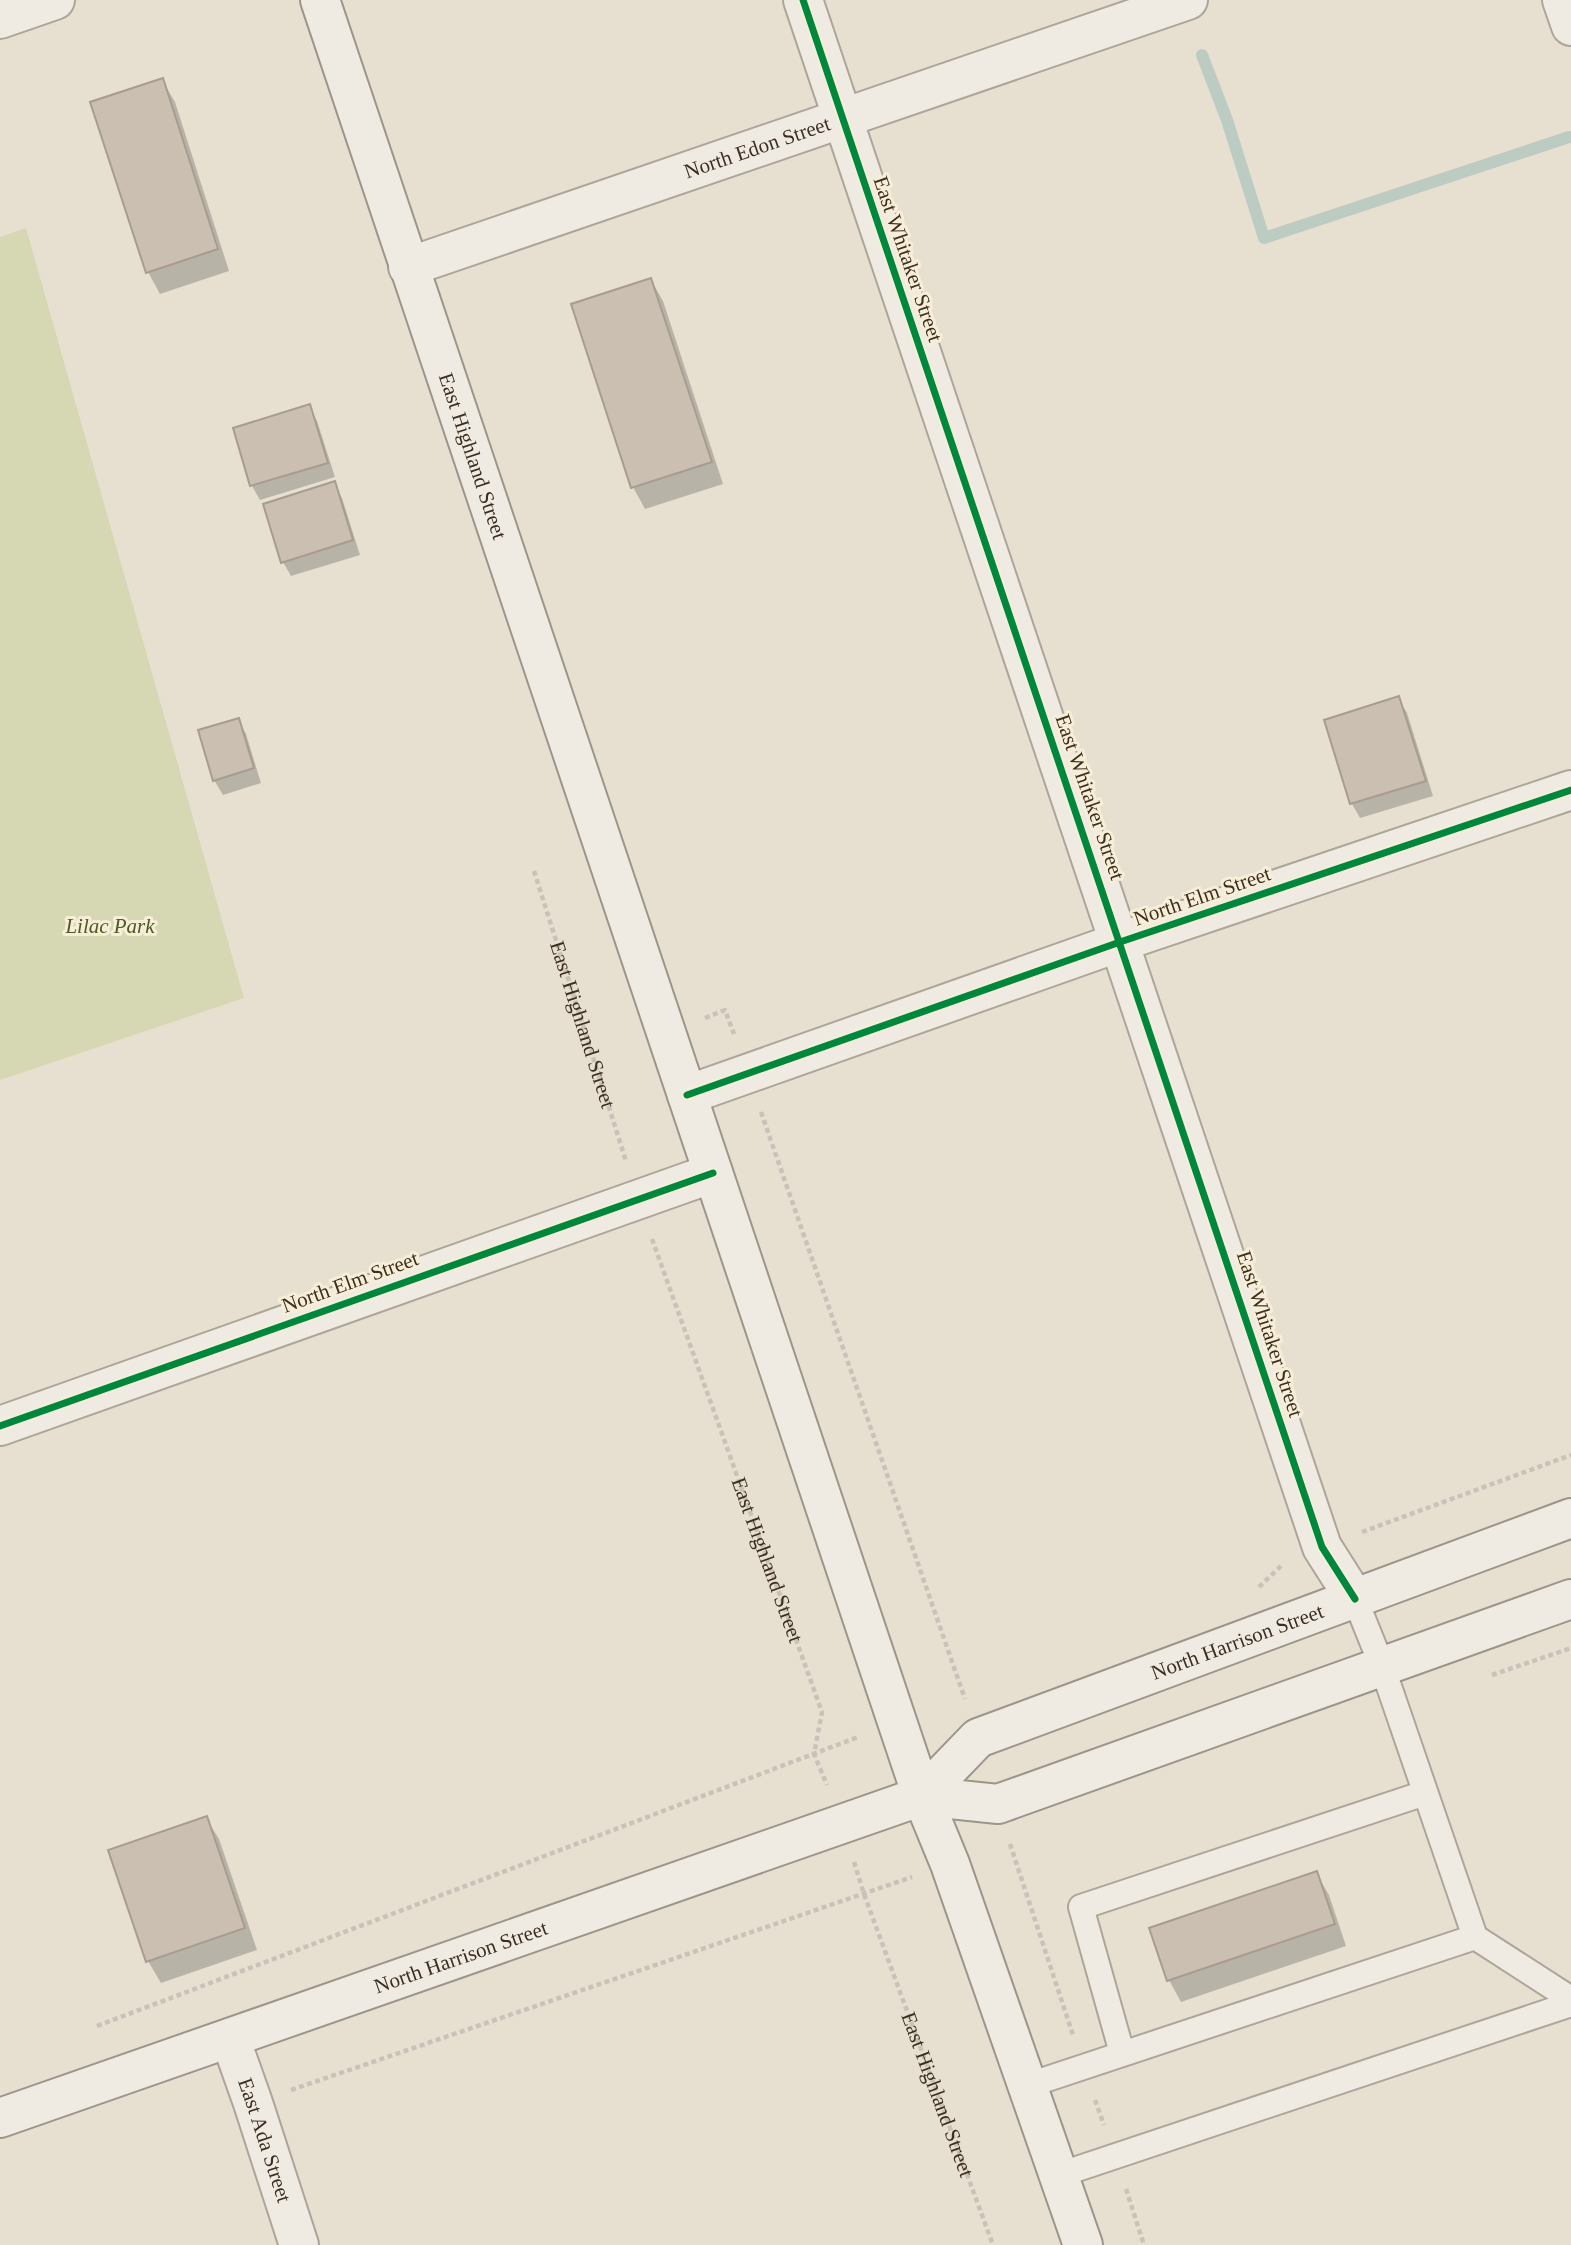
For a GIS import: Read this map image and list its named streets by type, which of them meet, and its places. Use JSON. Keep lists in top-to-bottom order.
{
  "streets": {
    "street": [
      "North Edon Street",
      "East Whitaker Street",
      "East Highland Street",
      "North Elm Street",
      "North Harrison Street",
      "East Ada Street"
    ]
  },
  "crossings": [
    ["North Edon Street", "East Whitaker Street"],
    ["North Edon Street", "East Highland Street"],
    ["East Whitaker Street", "North Elm Street"],
    ["East Whitaker Street", "North Harrison Street"],
    ["East Highland Street", "North Elm Street"],
    ["East Highland Street", "North Harrison Street"],
    ["North Harrison Street", "East Ada Street"]
  ],
  "parks": ["Lilac Park"]
}
